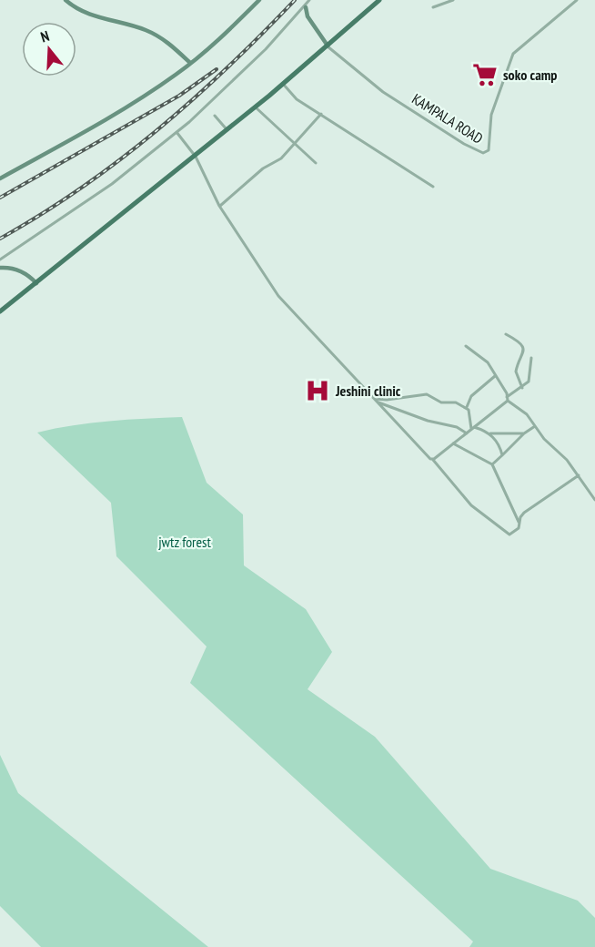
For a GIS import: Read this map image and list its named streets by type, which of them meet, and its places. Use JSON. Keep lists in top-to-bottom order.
{
  "streets": {
    "street": ["KAMPALA ROAD"]
  },
  "parks": ["jwtz forest"],
  "places": {
    "supermarket": ["soko camp"],
    "hospital": ["Jeshini clinic"]
  },
  "north": "top"
}
